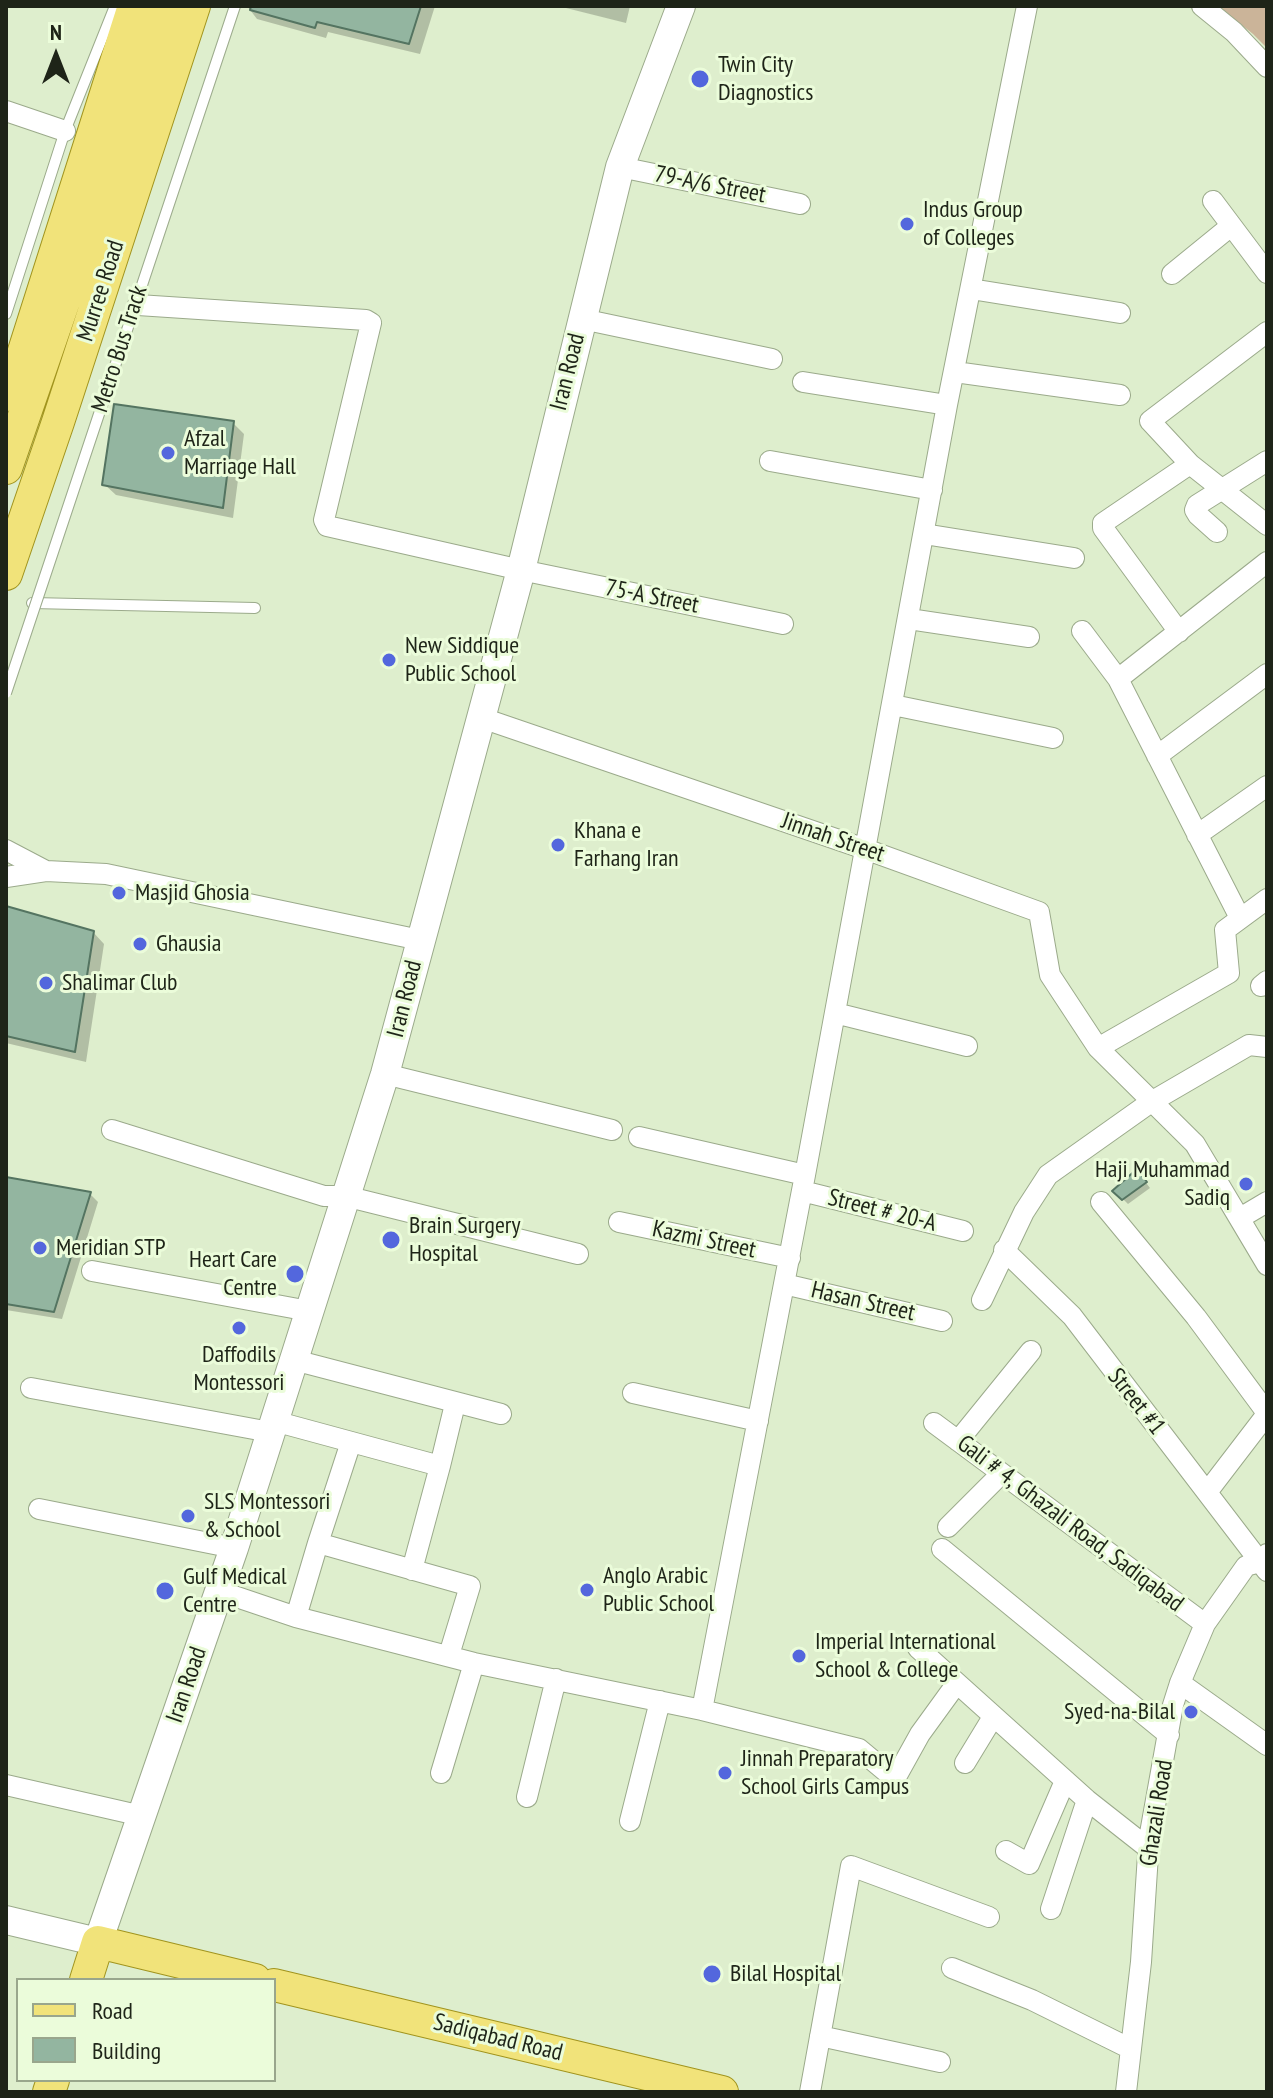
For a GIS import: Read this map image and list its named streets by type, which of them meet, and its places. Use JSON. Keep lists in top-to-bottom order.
{
  "streets": {
    "main road": ["Murree Road", "Iran Road", "Sadiqabad Road"],
    "street": [
      "79-A/6 Street",
      "75-A Street",
      "Jinnah Street",
      "Street # 20-A",
      "Kazmi Street",
      "Hasan Street",
      "Street #1",
      "Gali # 4, Ghazali Road, Sadiqabad",
      "Ghazali Road"
    ],
    "lane": ["Metro Bus Track"]
  },
  "crossings": [
    ["79-A/6 Street", "Iran Road"],
    ["Iran Road", "75-A Street"],
    ["Iran Road", "Jinnah Street"],
    ["Street #1", "Ghazali Road"],
    ["Gali # 4, Ghazali Road, Sadiqabad", "Ghazali Road"]
  ],
  "places": [
    "Twin City Diagnostics",
    "Indus Group of Colleges",
    "Afzal Marriage Hall",
    "New Siddique Public School",
    "Khana e Farhang Iran",
    "Masjid Ghosia",
    "Ghausia",
    "Shalimar Club",
    "Haji Muhammad Sadiq",
    "Brain Surgery Hospital",
    "Meridian STP",
    "Heart Care Centre",
    "Daffodils Montessori",
    "SLS Montessori & School",
    "Anglo Arabic Public School",
    "Gulf Medical Centre",
    "Imperial International School & College",
    "Syed-na-Bilal",
    "Jinnah Preparatory School Girls Campus",
    "Bilal Hospital"
  ],
  "legend": ["Road", "Building"],
  "north": "top"
}
